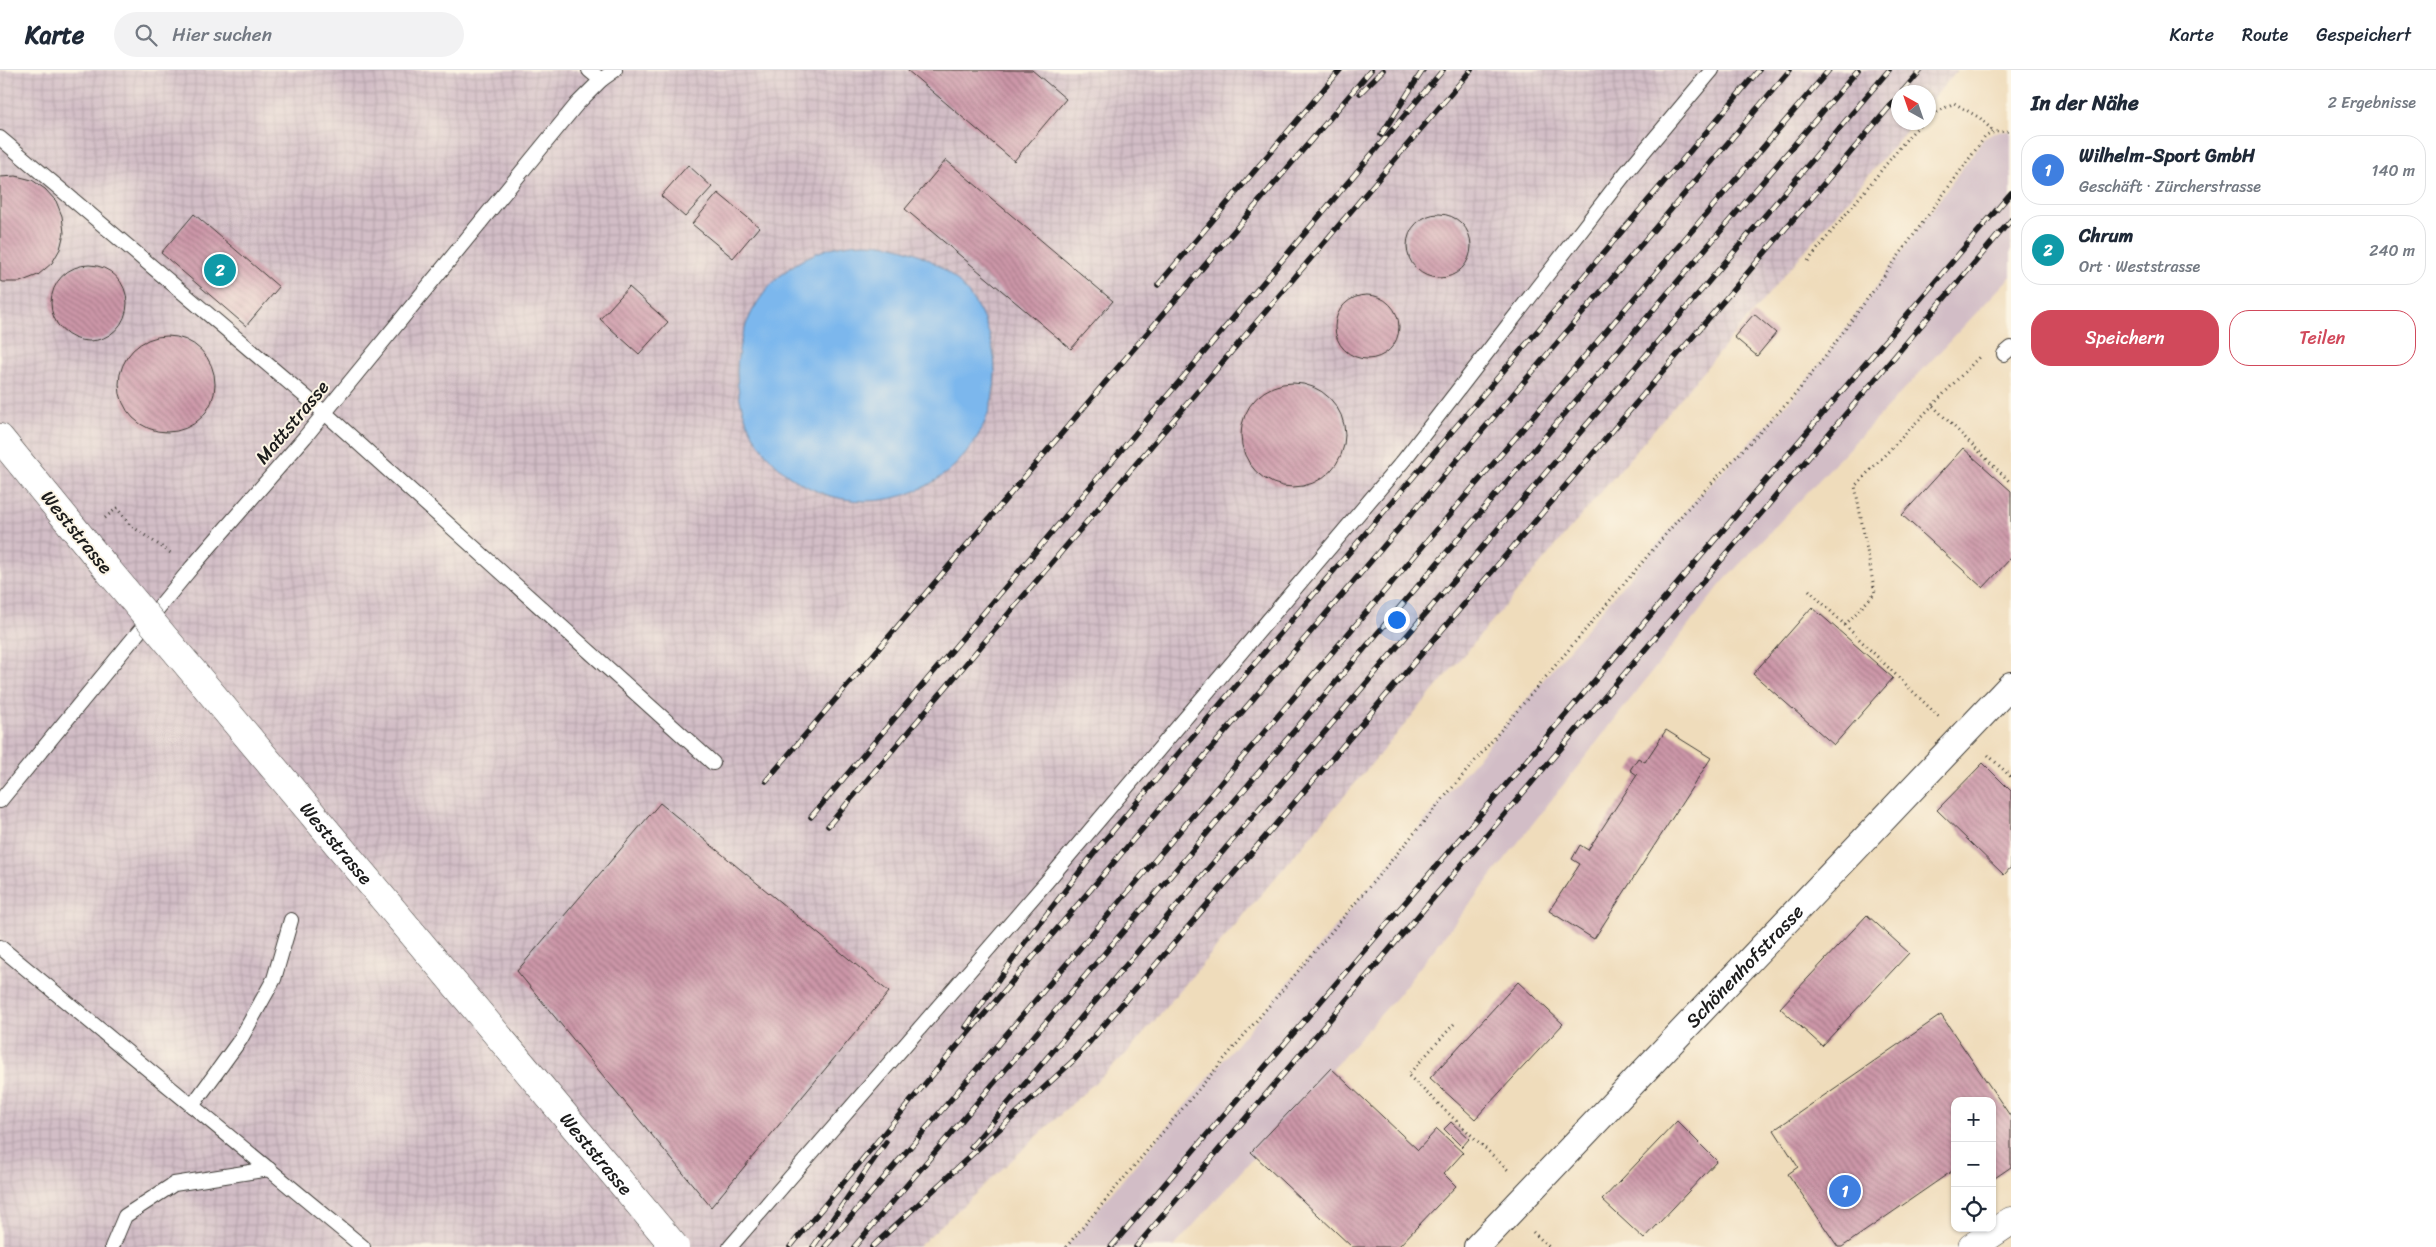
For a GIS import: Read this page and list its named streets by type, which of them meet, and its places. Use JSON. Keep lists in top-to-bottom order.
{
  "streets": {
    "main road": ["Weststrasse"],
    "street": ["Schönenhofstrasse"],
    "lane": ["Mattstrasse"]
  },
  "north": "top left",
  "page": {
    "header": "Karte",
    "search": "Hier suchen",
    "nav": ["Karte", "Route", "Gespeichert"],
    "heading": ["In der Nähe", "2 Ergebnisse"],
    "list": [
      {
        "mark": "1",
        "name": "Wilhelm-Sport GmbH",
        "note": "Geschäft · Zürcherstrasse",
        "value": "140 m"
      },
      {
        "mark": "2",
        "name": "Chrum",
        "note": "Ort · Weststrasse",
        "value": "240 m"
      }
    ],
    "pins": ["2", "1"],
    "buttons": ["Speichern", "Teilen"],
    "map_buttons": ["+", "−"]
  }
}
